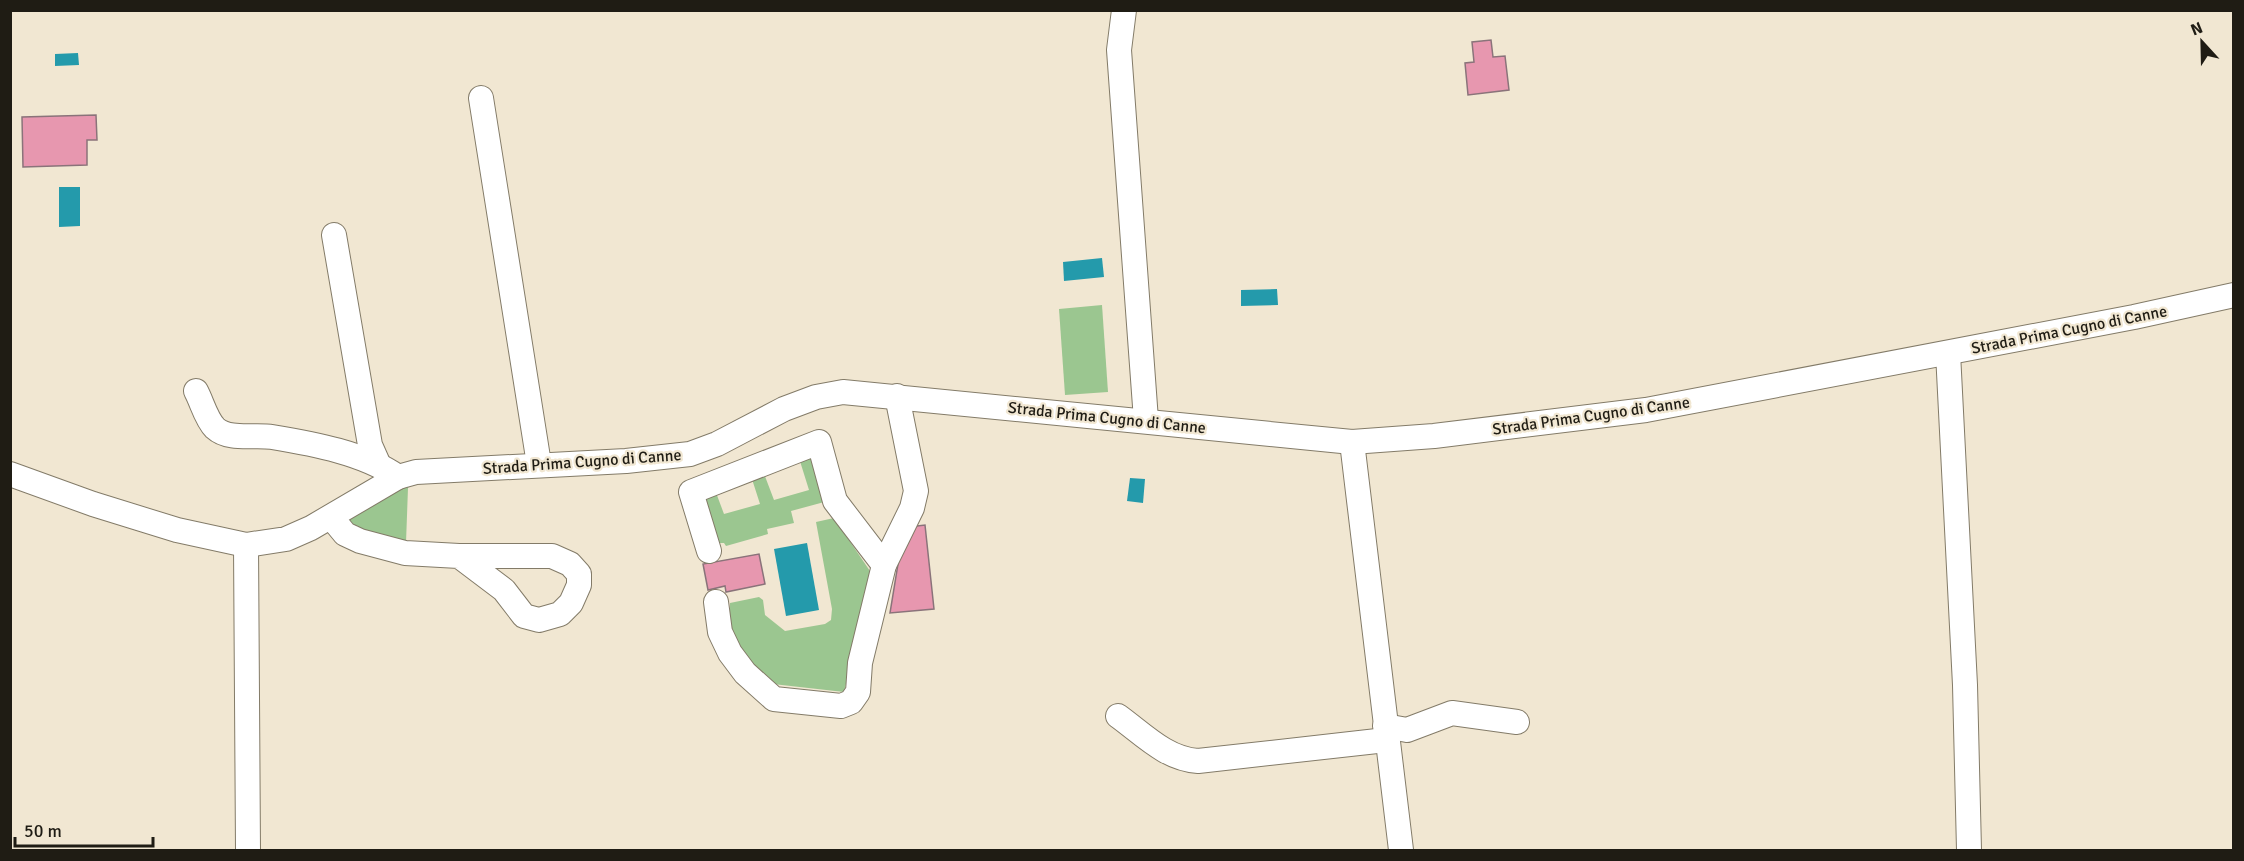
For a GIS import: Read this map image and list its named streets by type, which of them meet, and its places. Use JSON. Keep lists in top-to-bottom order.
{
  "streets": {
    "street": ["Strada Prima Cugno di Canne"]
  },
  "scale_bar": "50 m",
  "north": "top"
}
